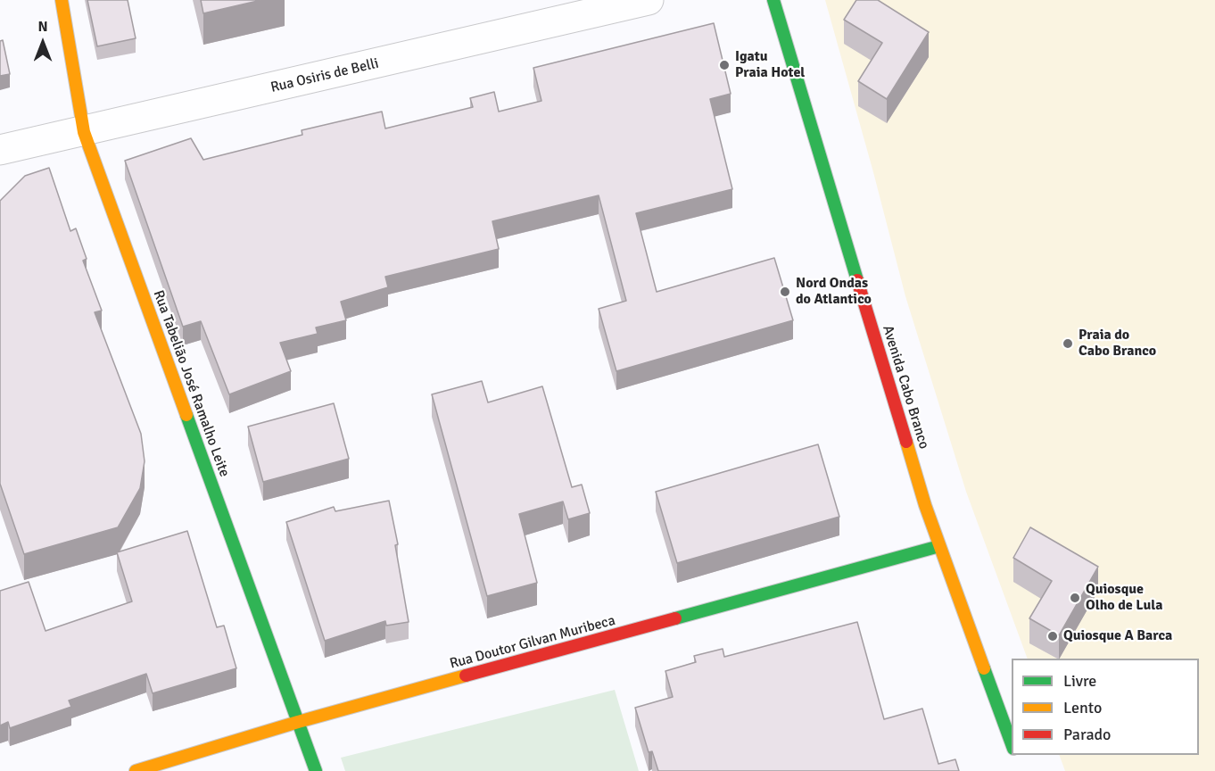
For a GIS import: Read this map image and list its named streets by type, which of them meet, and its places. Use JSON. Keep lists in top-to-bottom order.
{
  "streets": {
    "street": [
      "Rua Osiris de Belli",
      "Rua Tabelião José Ramalho Leite",
      "Avenida Cabo Branco",
      "Rua Doutor Gilvan Muribeca"
    ]
  },
  "crossings": [
    ["Rua Osiris de Belli", "Rua Tabelião José Ramalho Leite"],
    ["Rua Tabelião José Ramalho Leite", "Rua Doutor Gilvan Muribeca"],
    ["Avenida Cabo Branco", "Rua Doutor Gilvan Muribeca"]
  ],
  "places": [
    "Igatu Praia Hotel",
    "Nord Ondas do Atlantico",
    "Praia do Cabo Branco",
    "Quiosque Olho de Lula",
    "Quiosque A Barca"
  ],
  "legend": ["Livre", "Lento", "Parado"],
  "north": "top"
}
